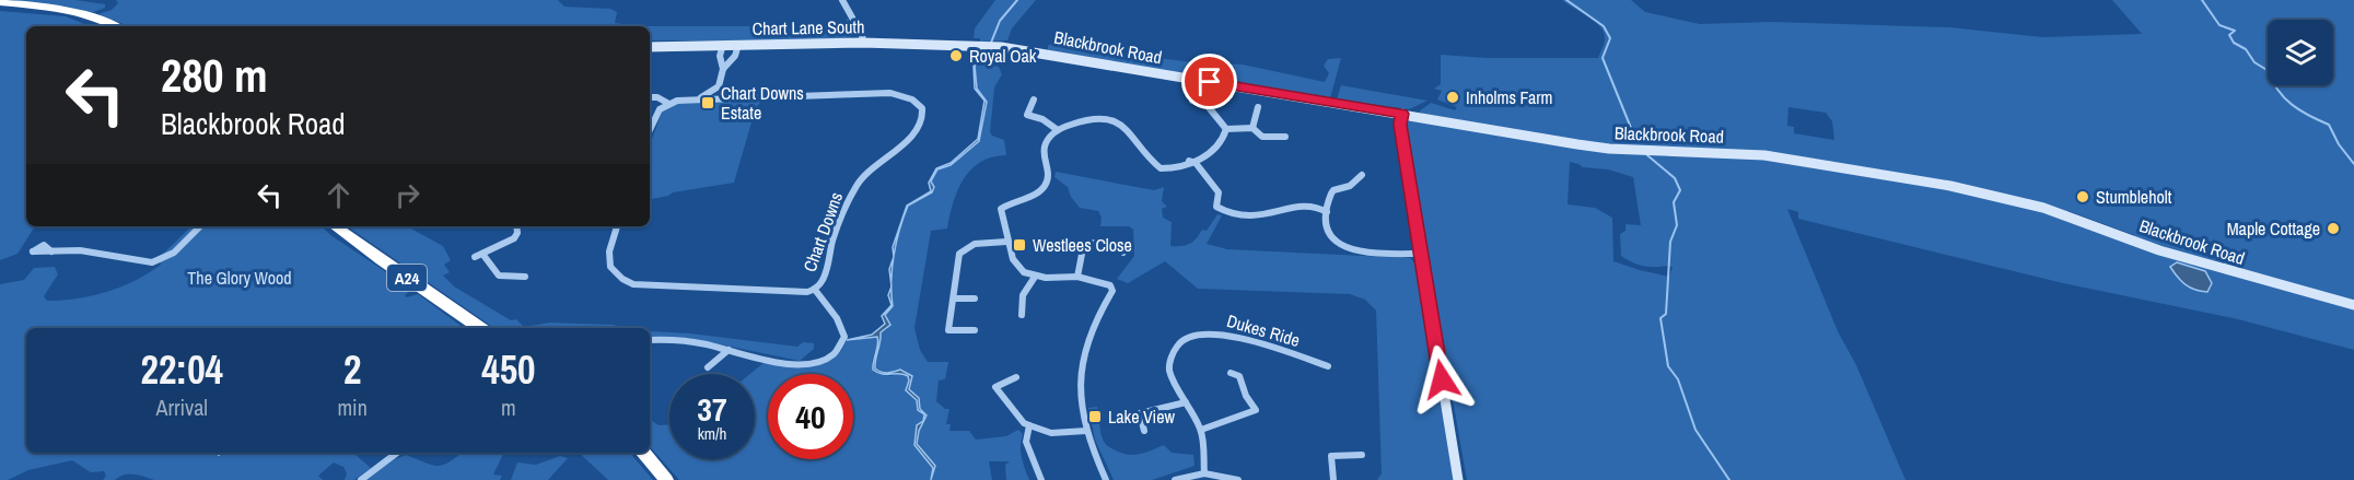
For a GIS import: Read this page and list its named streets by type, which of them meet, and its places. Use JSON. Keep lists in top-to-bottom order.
{
  "streets": {
    "highway": ["A24"],
    "street": [
      "Chart Lane South",
      "Blackbrook Road",
      "Chart Downs",
      "Dukes Ride"
    ]
  },
  "crossings": [
    ["Chart Lane South", "Blackbrook Road"]
  ],
  "parks": ["The Glory Wood"],
  "places": {
    "other": [
      "Royal Oak",
      "Inholms Farm",
      "Stumbleholt",
      "Maple Cottage"
    ],
    "transit": ["Chart Downs Estate", "Westlees Close", "Lake View"]
  },
  "page": {
    "turn": ["280 m", "Blackbrook Road"],
    "eta": [
      "22:04",
      "Arrival",
      "2",
      "min",
      "450",
      "m"
    ],
    "speed": "37 km/h",
    "limit": "40"
  }
}
